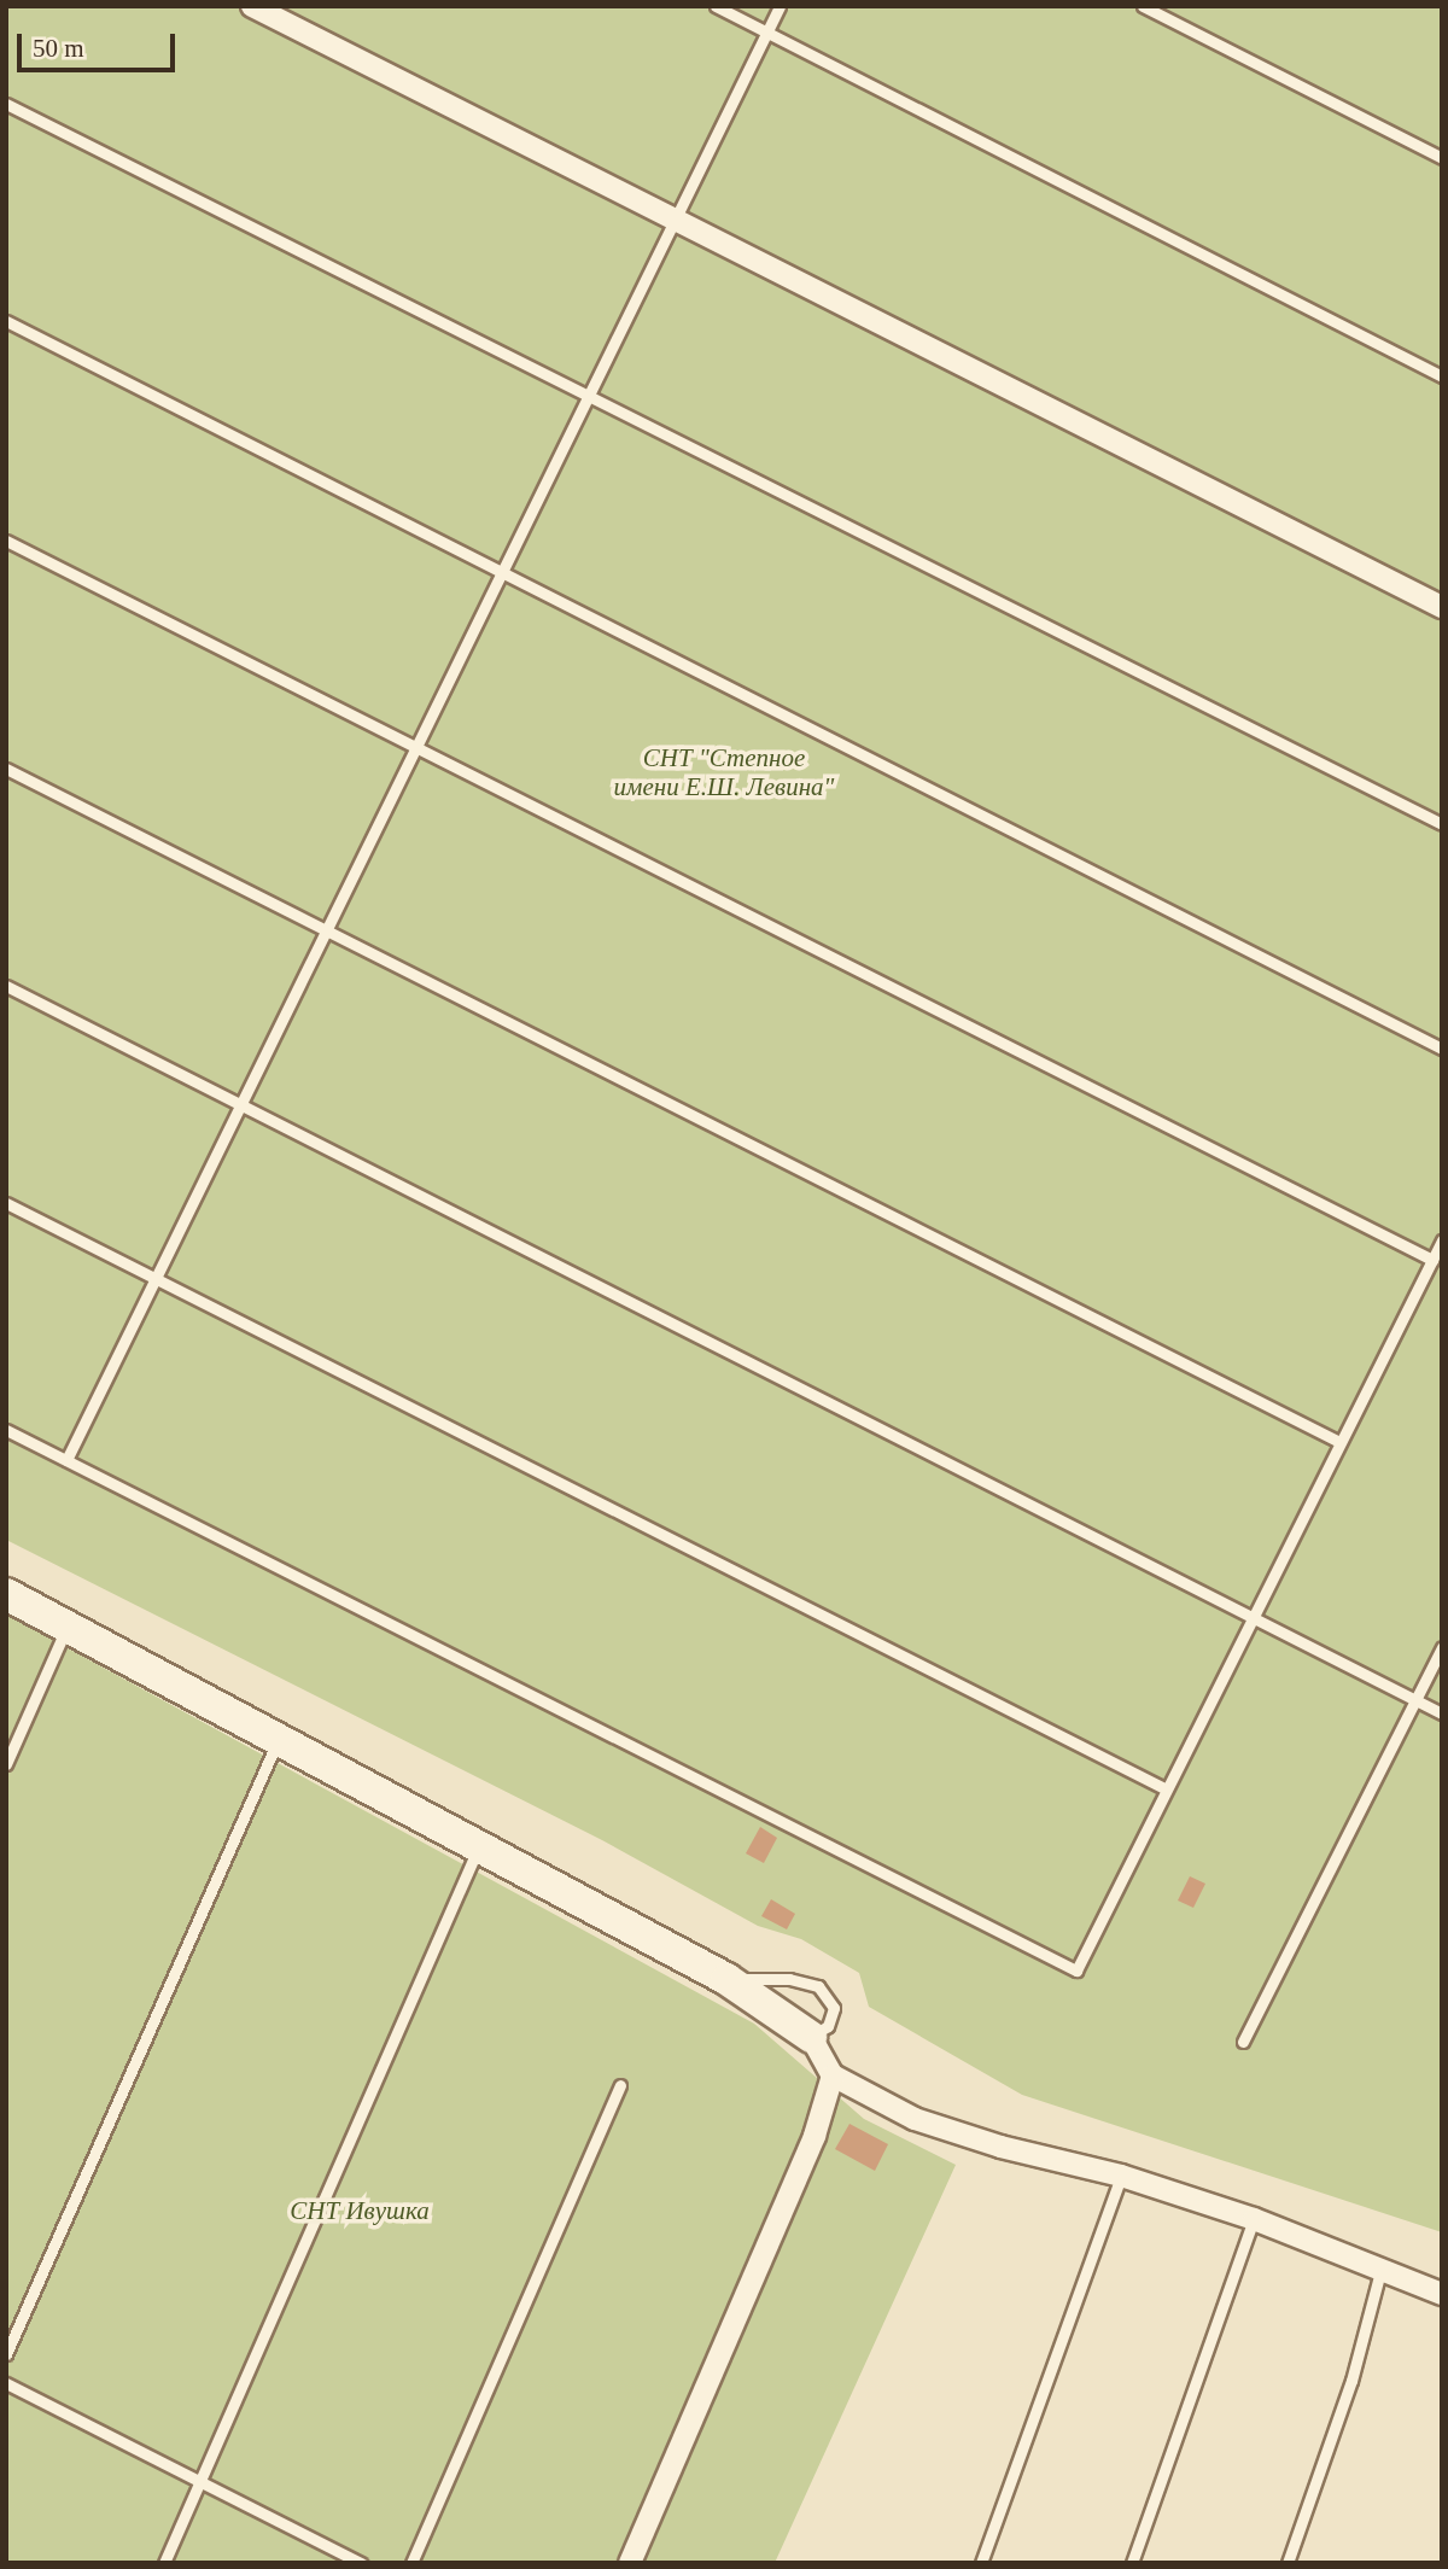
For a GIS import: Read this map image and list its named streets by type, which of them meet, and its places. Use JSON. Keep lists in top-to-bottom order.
{
  "parks": ["СНТ \"Степное имени Е.Ш. Левина\"", "СНТ Ивушка"],
  "scale_bar": "50 m"
}
